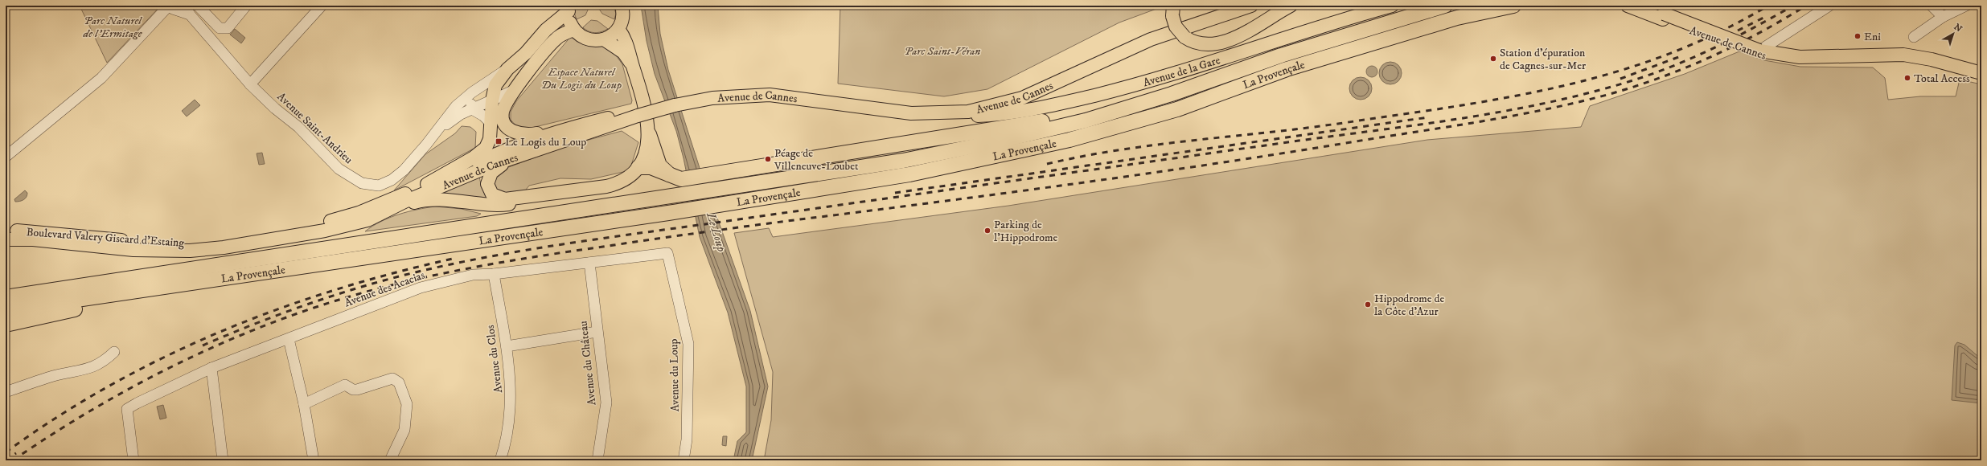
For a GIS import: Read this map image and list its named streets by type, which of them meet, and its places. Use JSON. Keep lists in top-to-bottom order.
{
  "streets": {
    "highway": ["La Provençale"],
    "main road": ["Avenue de Cannes", "Avenue de la Gare", "Boulevard Valery Giscard d'Estaing"],
    "street": [
      "Avenue Saint-Andrieu",
      "Avenue des Acacias",
      "Avenue du Clos",
      "Avenue du Château",
      "Avenue du Loup"
    ]
  },
  "crossings": [
    ["Avenue de Cannes", "Avenue de la Gare"],
    ["Avenue de Cannes", "Boulevard Valery Giscard d'Estaing"],
    ["Avenue des Acacias", "Avenue du Clos"],
    ["Avenue des Acacias", "Avenue du Château"],
    ["Avenue des Acacias", "Avenue du Loup"]
  ],
  "water": ["Le Loup"],
  "parks": ["Parc Naturel de l'Ermitage", "Parc Saint-Véran", "Espace Naturel Du Logis du Loup"],
  "places": {
    "other": [
      "Eni",
      "Station d’épuration de Cagnes-sur-Mer",
      "Total Access",
      "Péage de Villeneuve-Loubet",
      "Parking de l'Hippodrome",
      "Hippodrome de la Côte d'Azur"
    ],
    "transit": ["Le Logis du Loup"]
  },
  "north": "top right"
}
